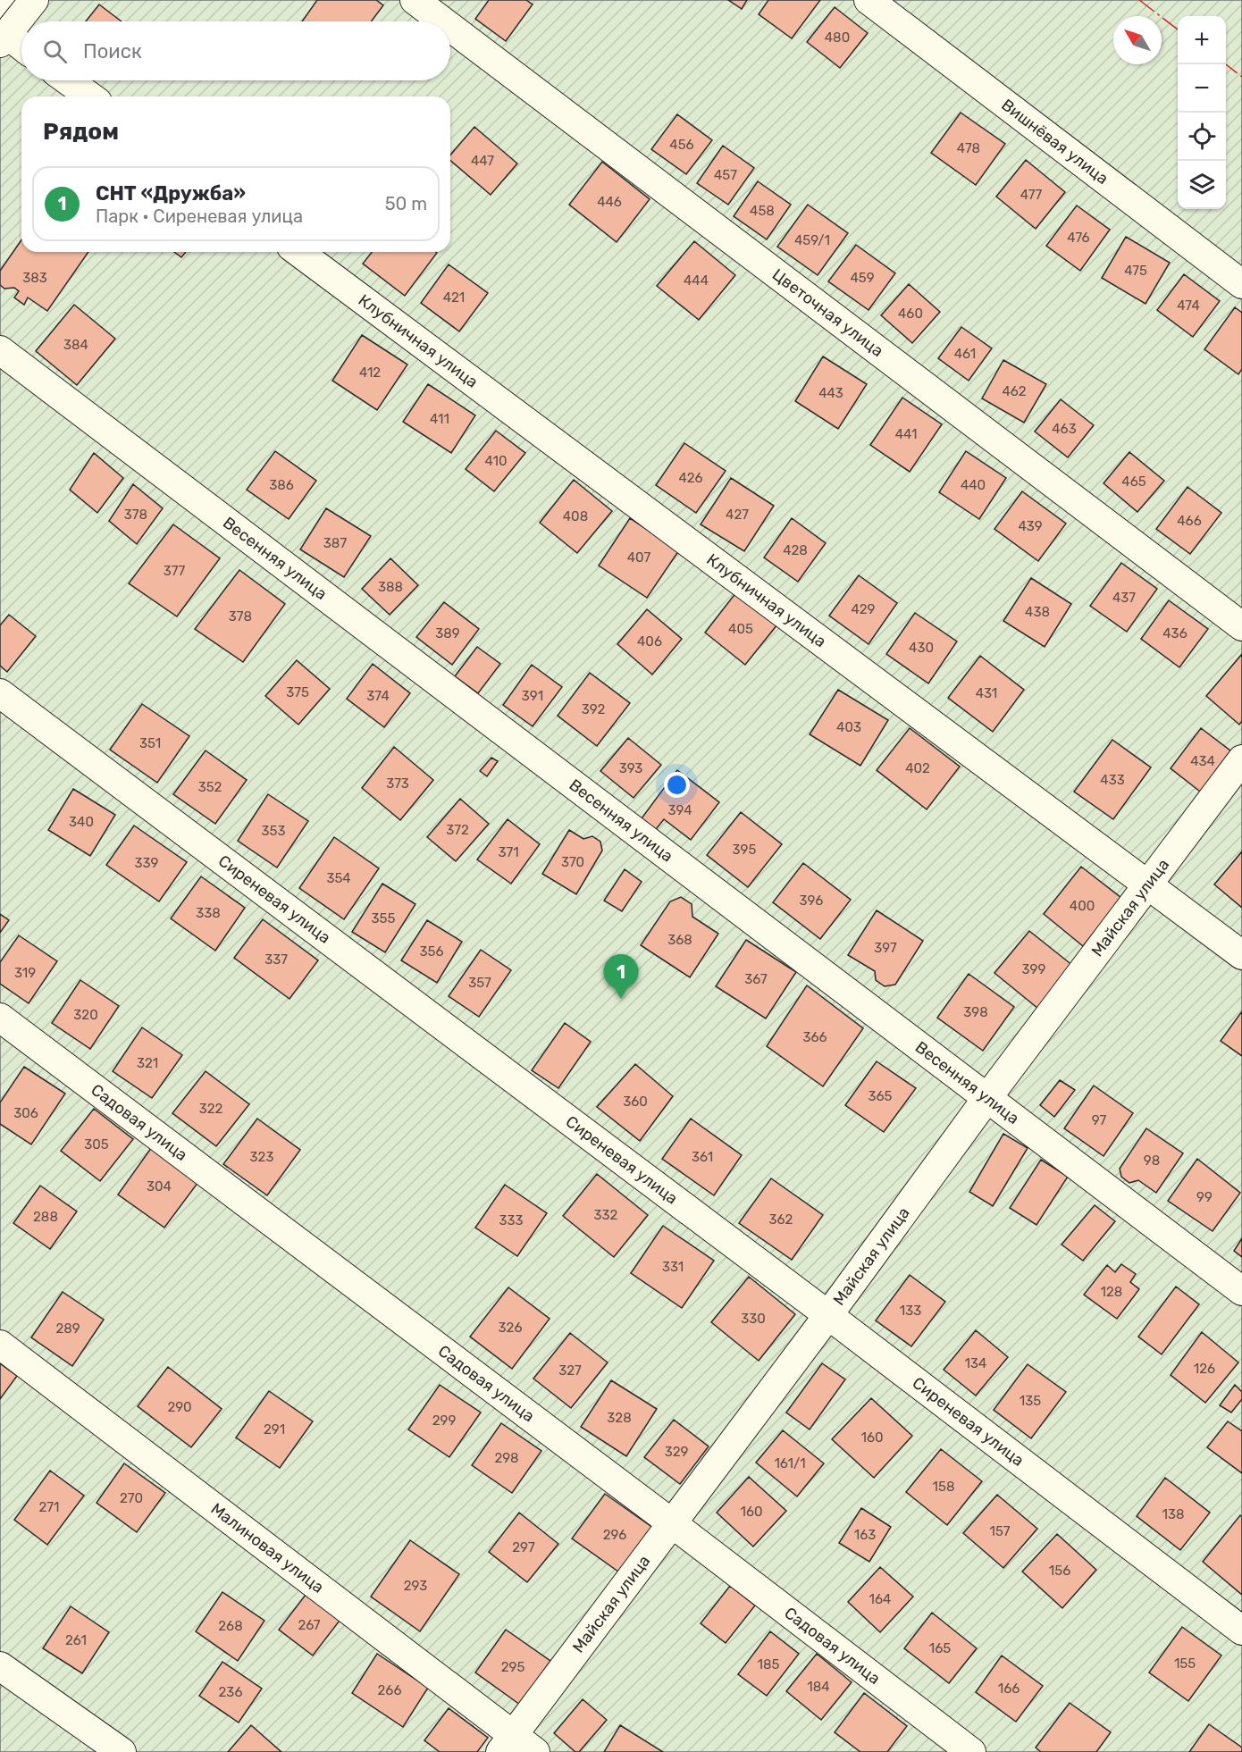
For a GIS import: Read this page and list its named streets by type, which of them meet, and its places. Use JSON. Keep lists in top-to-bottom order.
{
  "streets": {
    "street": [
      "Вишнёвая улица",
      "Цветочная улица",
      "Клубничная улица",
      "Весенняя улица",
      "Сиреневая улица",
      "Майская улица",
      "Садовая улица",
      "Малиновая улица"
    ]
  },
  "crossings": [
    ["Клубничная улица", "Майская улица"],
    ["Весенняя улица", "Майская улица"],
    ["Сиреневая улица", "Майская улица"],
    ["Майская улица", "Садовая улица"],
    ["Майская улица", "Малиновая улица"]
  ],
  "house_numbers": [
    "480",
    "456",
    "478",
    "447",
    "457",
    "477",
    "446",
    "458",
    "476",
    "459/1",
    "475",
    "383",
    "459",
    "444",
    "421",
    "474",
    "460",
    "384",
    "461",
    "412",
    "462",
    "443",
    "411",
    "463",
    "441",
    "410",
    "426",
    "465",
    "386",
    "440",
    "378",
    "427",
    "408",
    "466",
    "439",
    "387",
    "428",
    "407",
    "377",
    "388",
    "437",
    "429",
    "438",
    "378",
    "405",
    "389",
    "436",
    "406",
    "430",
    "375",
    "431",
    "374",
    "391",
    "392",
    "403",
    "351",
    "434",
    "393",
    "402",
    "433",
    "373",
    "352",
    "394",
    "340",
    "372",
    "353",
    "395",
    "371",
    "370",
    "339",
    "354",
    "396",
    "400",
    "338",
    "355",
    "368",
    "397",
    "356",
    "337",
    "399",
    "319",
    "367",
    "357",
    "398",
    "320",
    "366",
    "321",
    "365",
    "360",
    "322",
    "306",
    "97",
    "305",
    "323",
    "361",
    "98",
    "304",
    "99",
    "332",
    "288",
    "362",
    "333",
    "331",
    "128",
    "133",
    "330",
    "326",
    "289",
    "134",
    "126",
    "327",
    "135",
    "290",
    "328",
    "299",
    "291",
    "160",
    "329",
    "298",
    "161/1",
    "158",
    "270",
    "271",
    "160",
    "138",
    "157",
    "296",
    "163",
    "297",
    "156",
    "293",
    "164",
    "267",
    "268",
    "261",
    "165",
    "155",
    "185",
    "295",
    "184",
    "166",
    "266",
    "236"
  ],
  "north": "top left",
  "page": {
    "map_buttons": ["+", "−"],
    "search": "Поиск",
    "heading": "Рядом",
    "list": [
      {
        "mark": "1",
        "name": "СНТ «Дружба»",
        "note": "Парк · Сиреневая улица",
        "value": "50 m"
      }
    ],
    "pins": "1"
  }
}
